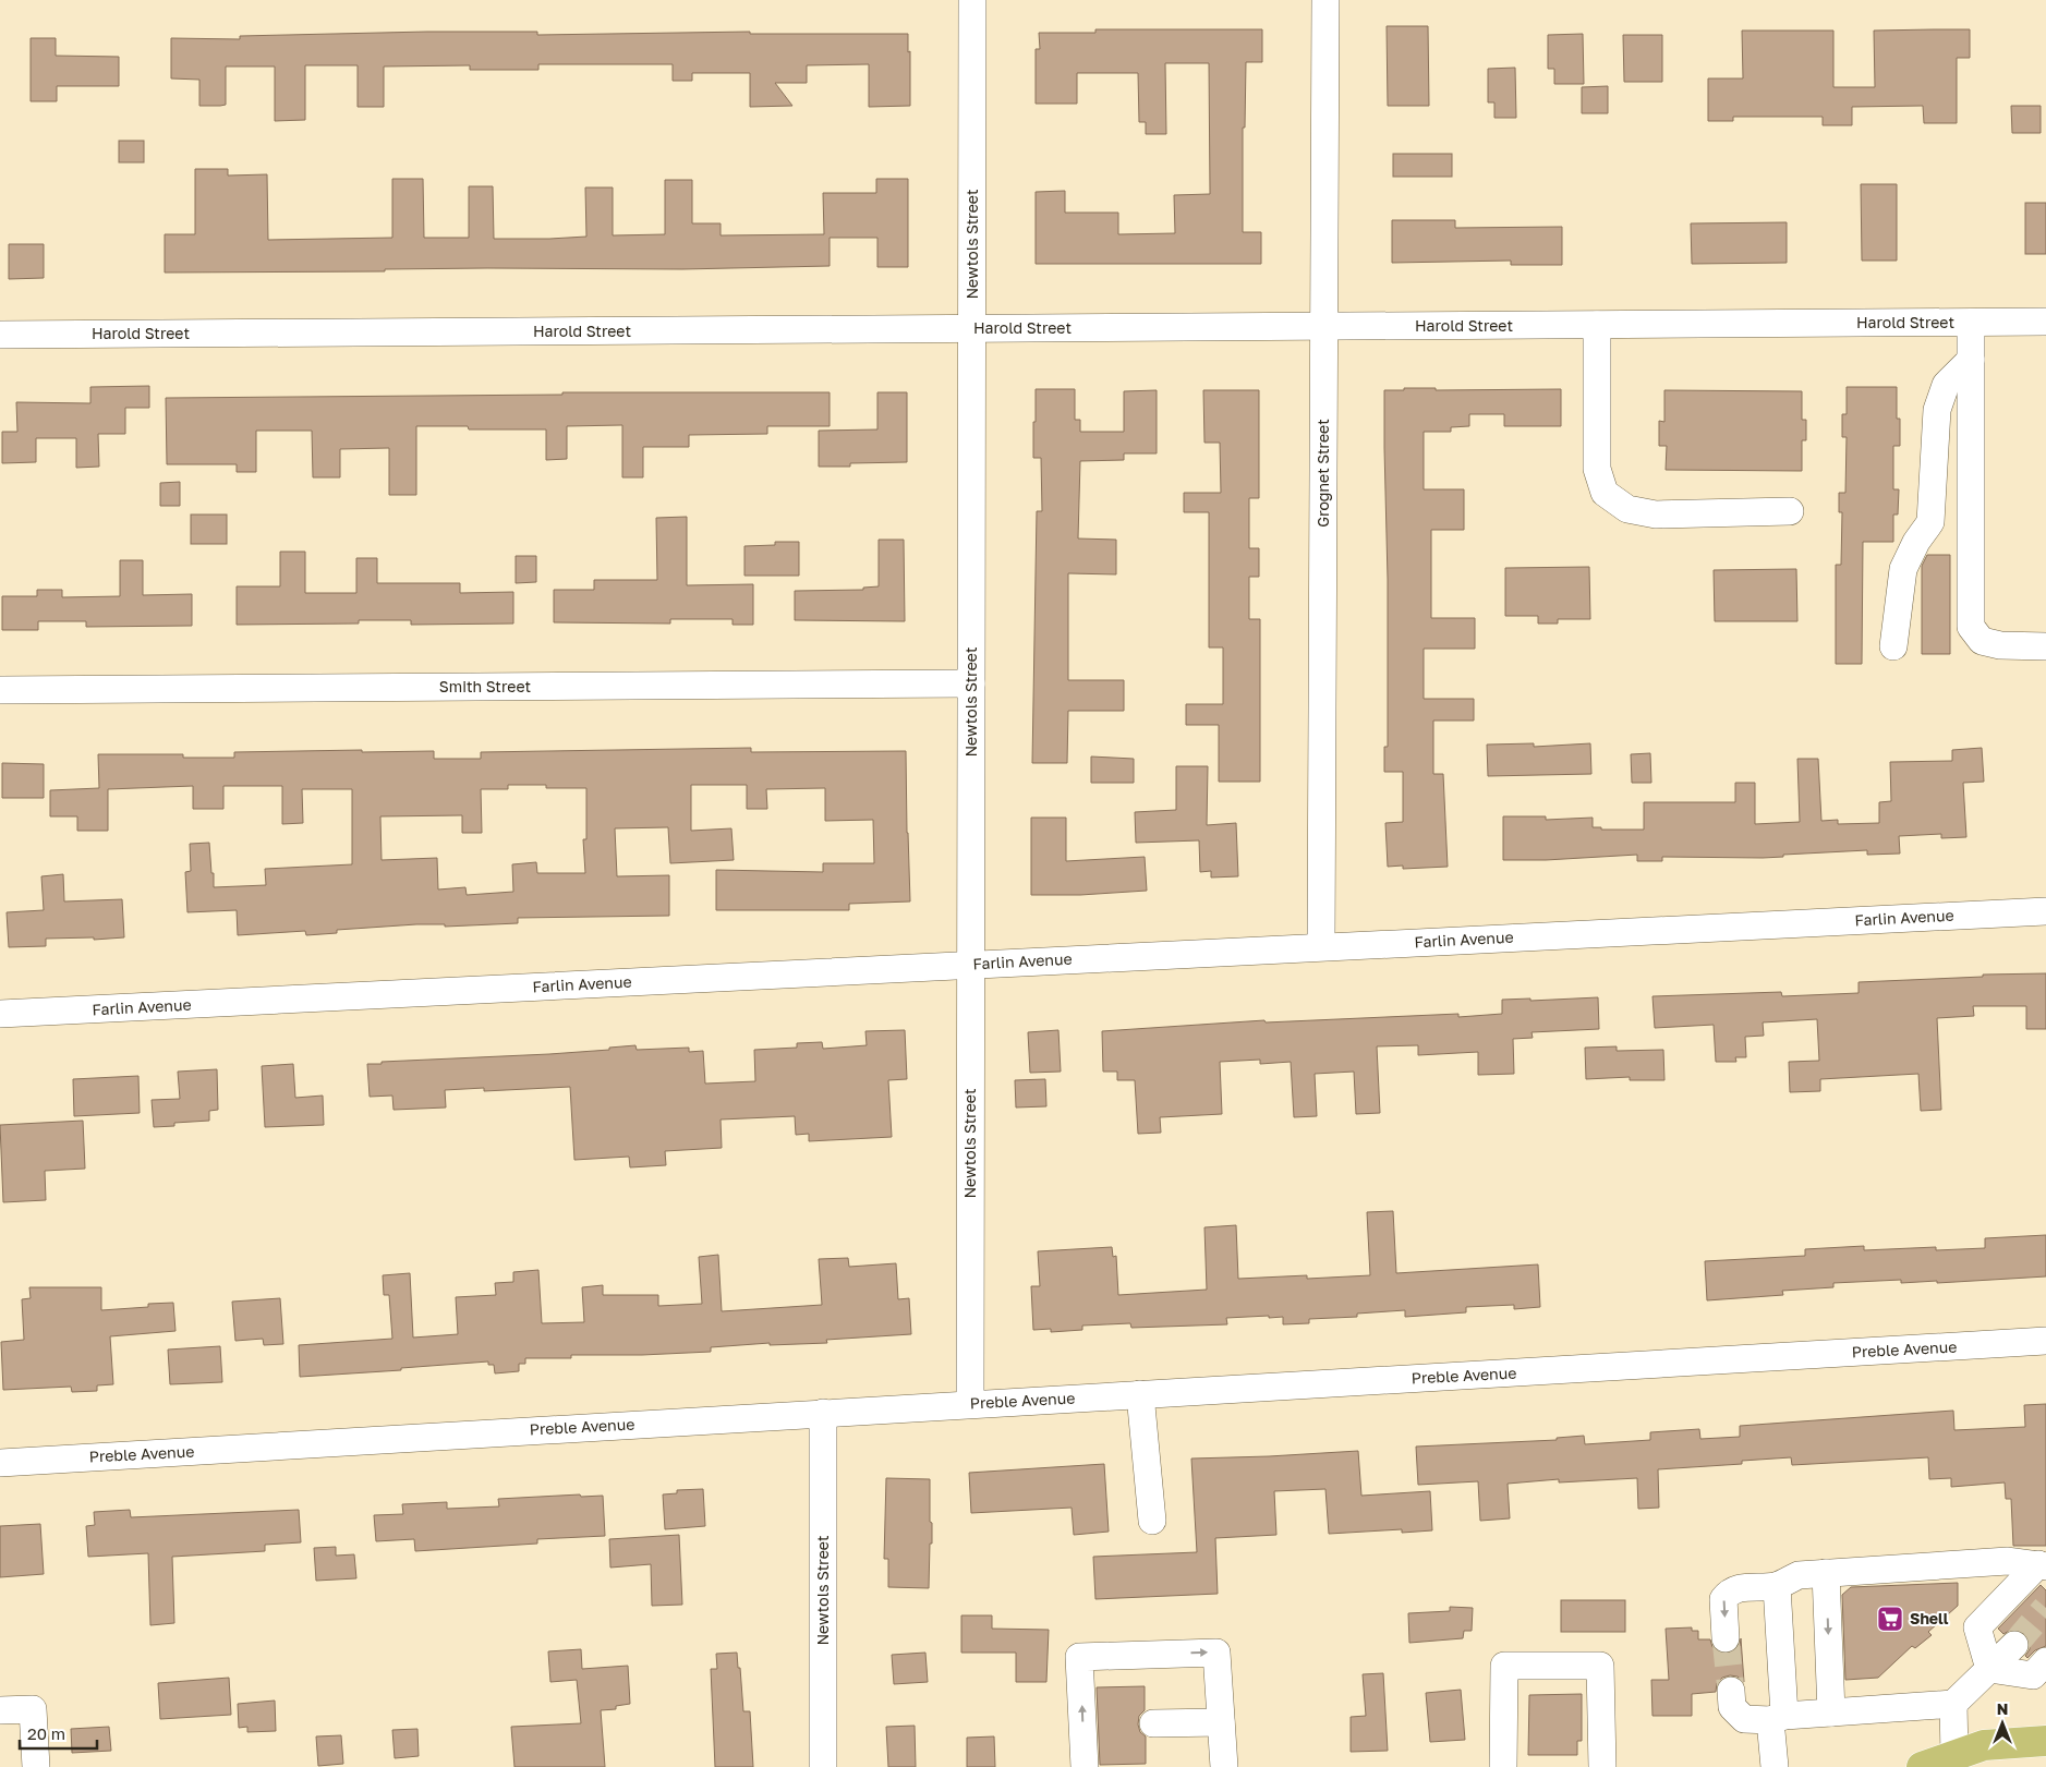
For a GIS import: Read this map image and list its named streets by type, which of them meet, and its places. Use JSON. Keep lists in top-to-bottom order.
{
  "streets": {
    "street": [
      "Newtols Street",
      "Harold Street",
      "Grognet Street",
      "Smith Street",
      "Farlin Avenue",
      "Preble Avenue"
    ]
  },
  "crossings": [
    ["Newtols Street", "Harold Street"],
    ["Newtols Street", "Smith Street"],
    ["Newtols Street", "Farlin Avenue"],
    ["Newtols Street", "Preble Avenue"],
    ["Harold Street", "Grognet Street"],
    ["Grognet Street", "Farlin Avenue"]
  ],
  "places": {
    "supermarket": ["Shell"]
  },
  "scale_bar": "20 m",
  "north": "top"
}
